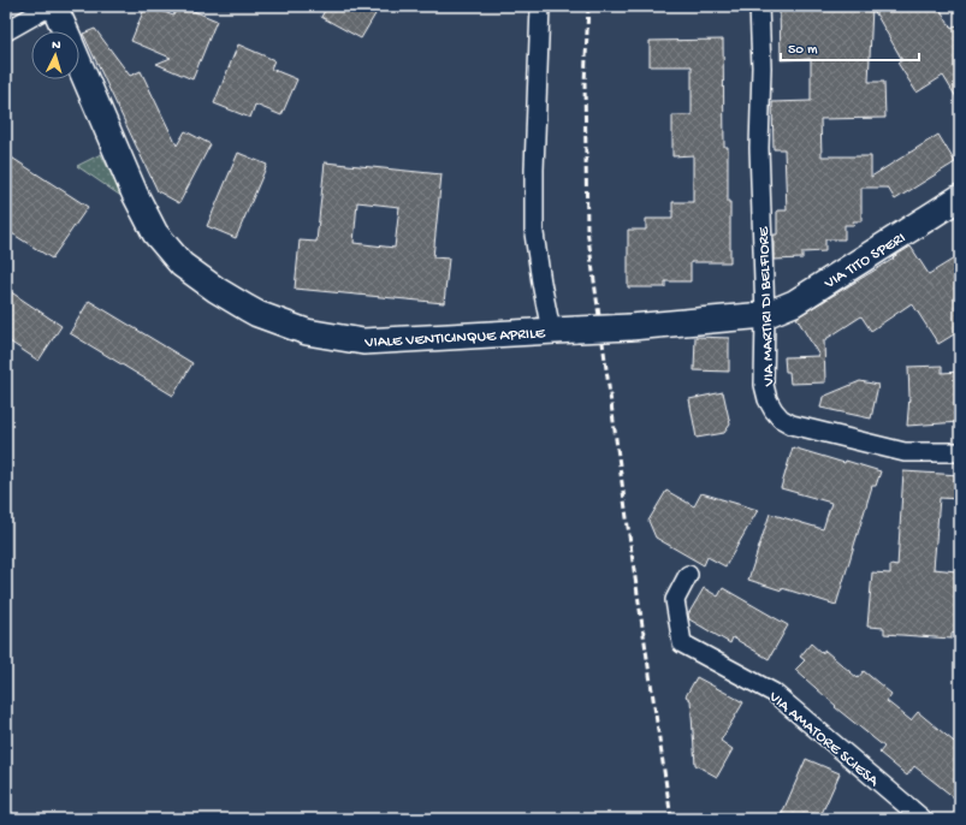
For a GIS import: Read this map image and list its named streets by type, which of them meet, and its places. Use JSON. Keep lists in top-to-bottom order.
{
  "streets": {
    "street": [
      "VIA TITO SPERI",
      "VIA MARTIRI DI BELFIORE",
      "VIALE VENTICINQUE APRILE",
      "VIA AMATORE SCIESA"
    ]
  },
  "crossings": [
    ["VIA TITO SPERI", "VIA MARTIRI DI BELFIORE"],
    ["VIA TITO SPERI", "VIALE VENTICINQUE APRILE"],
    ["VIA MARTIRI DI BELFIORE", "VIALE VENTICINQUE APRILE"]
  ],
  "scale_bar": "50 m",
  "north": "top"
}
